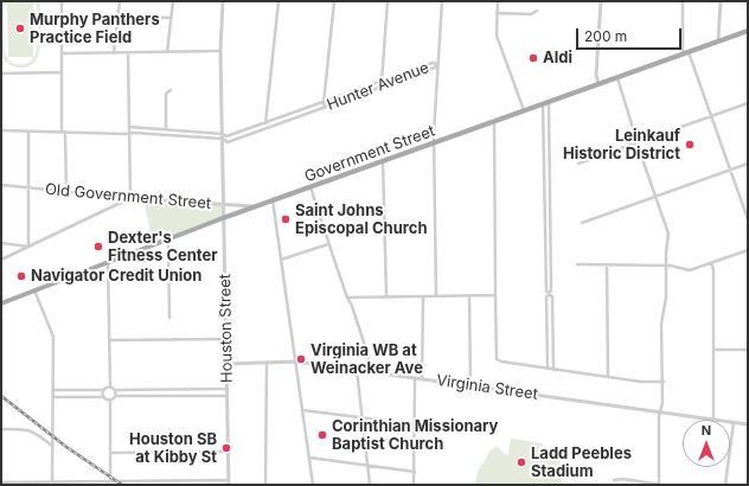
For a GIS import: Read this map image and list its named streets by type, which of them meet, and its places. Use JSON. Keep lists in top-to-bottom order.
{
  "streets": {
    "main road": ["Government Street"],
    "street": [
      "Hunter Avenue",
      "Old Government Street",
      "Houston Street",
      "Virginia Street"
    ]
  },
  "crossings": [
    ["Hunter Avenue", "Houston Street"],
    ["Government Street", "Old Government Street"],
    ["Government Street", "Houston Street"],
    ["Old Government Street", "Houston Street"],
    ["Houston Street", "Virginia Street"]
  ],
  "places": [
    "Murphy Panthers Practice Field",
    "Aldi",
    "Leinkauf Historic District",
    "Saint Johns Episcopal Church",
    "Dexter's Fitness Center",
    "Navigator Credit Union",
    "Virginia WB at Weinacker Ave",
    "Corinthian Missionary Baptist Church",
    "Houston SB at Kibby St",
    "Ladd Peebles Stadium"
  ],
  "scale_bar": "200 m",
  "north": "top"
}
